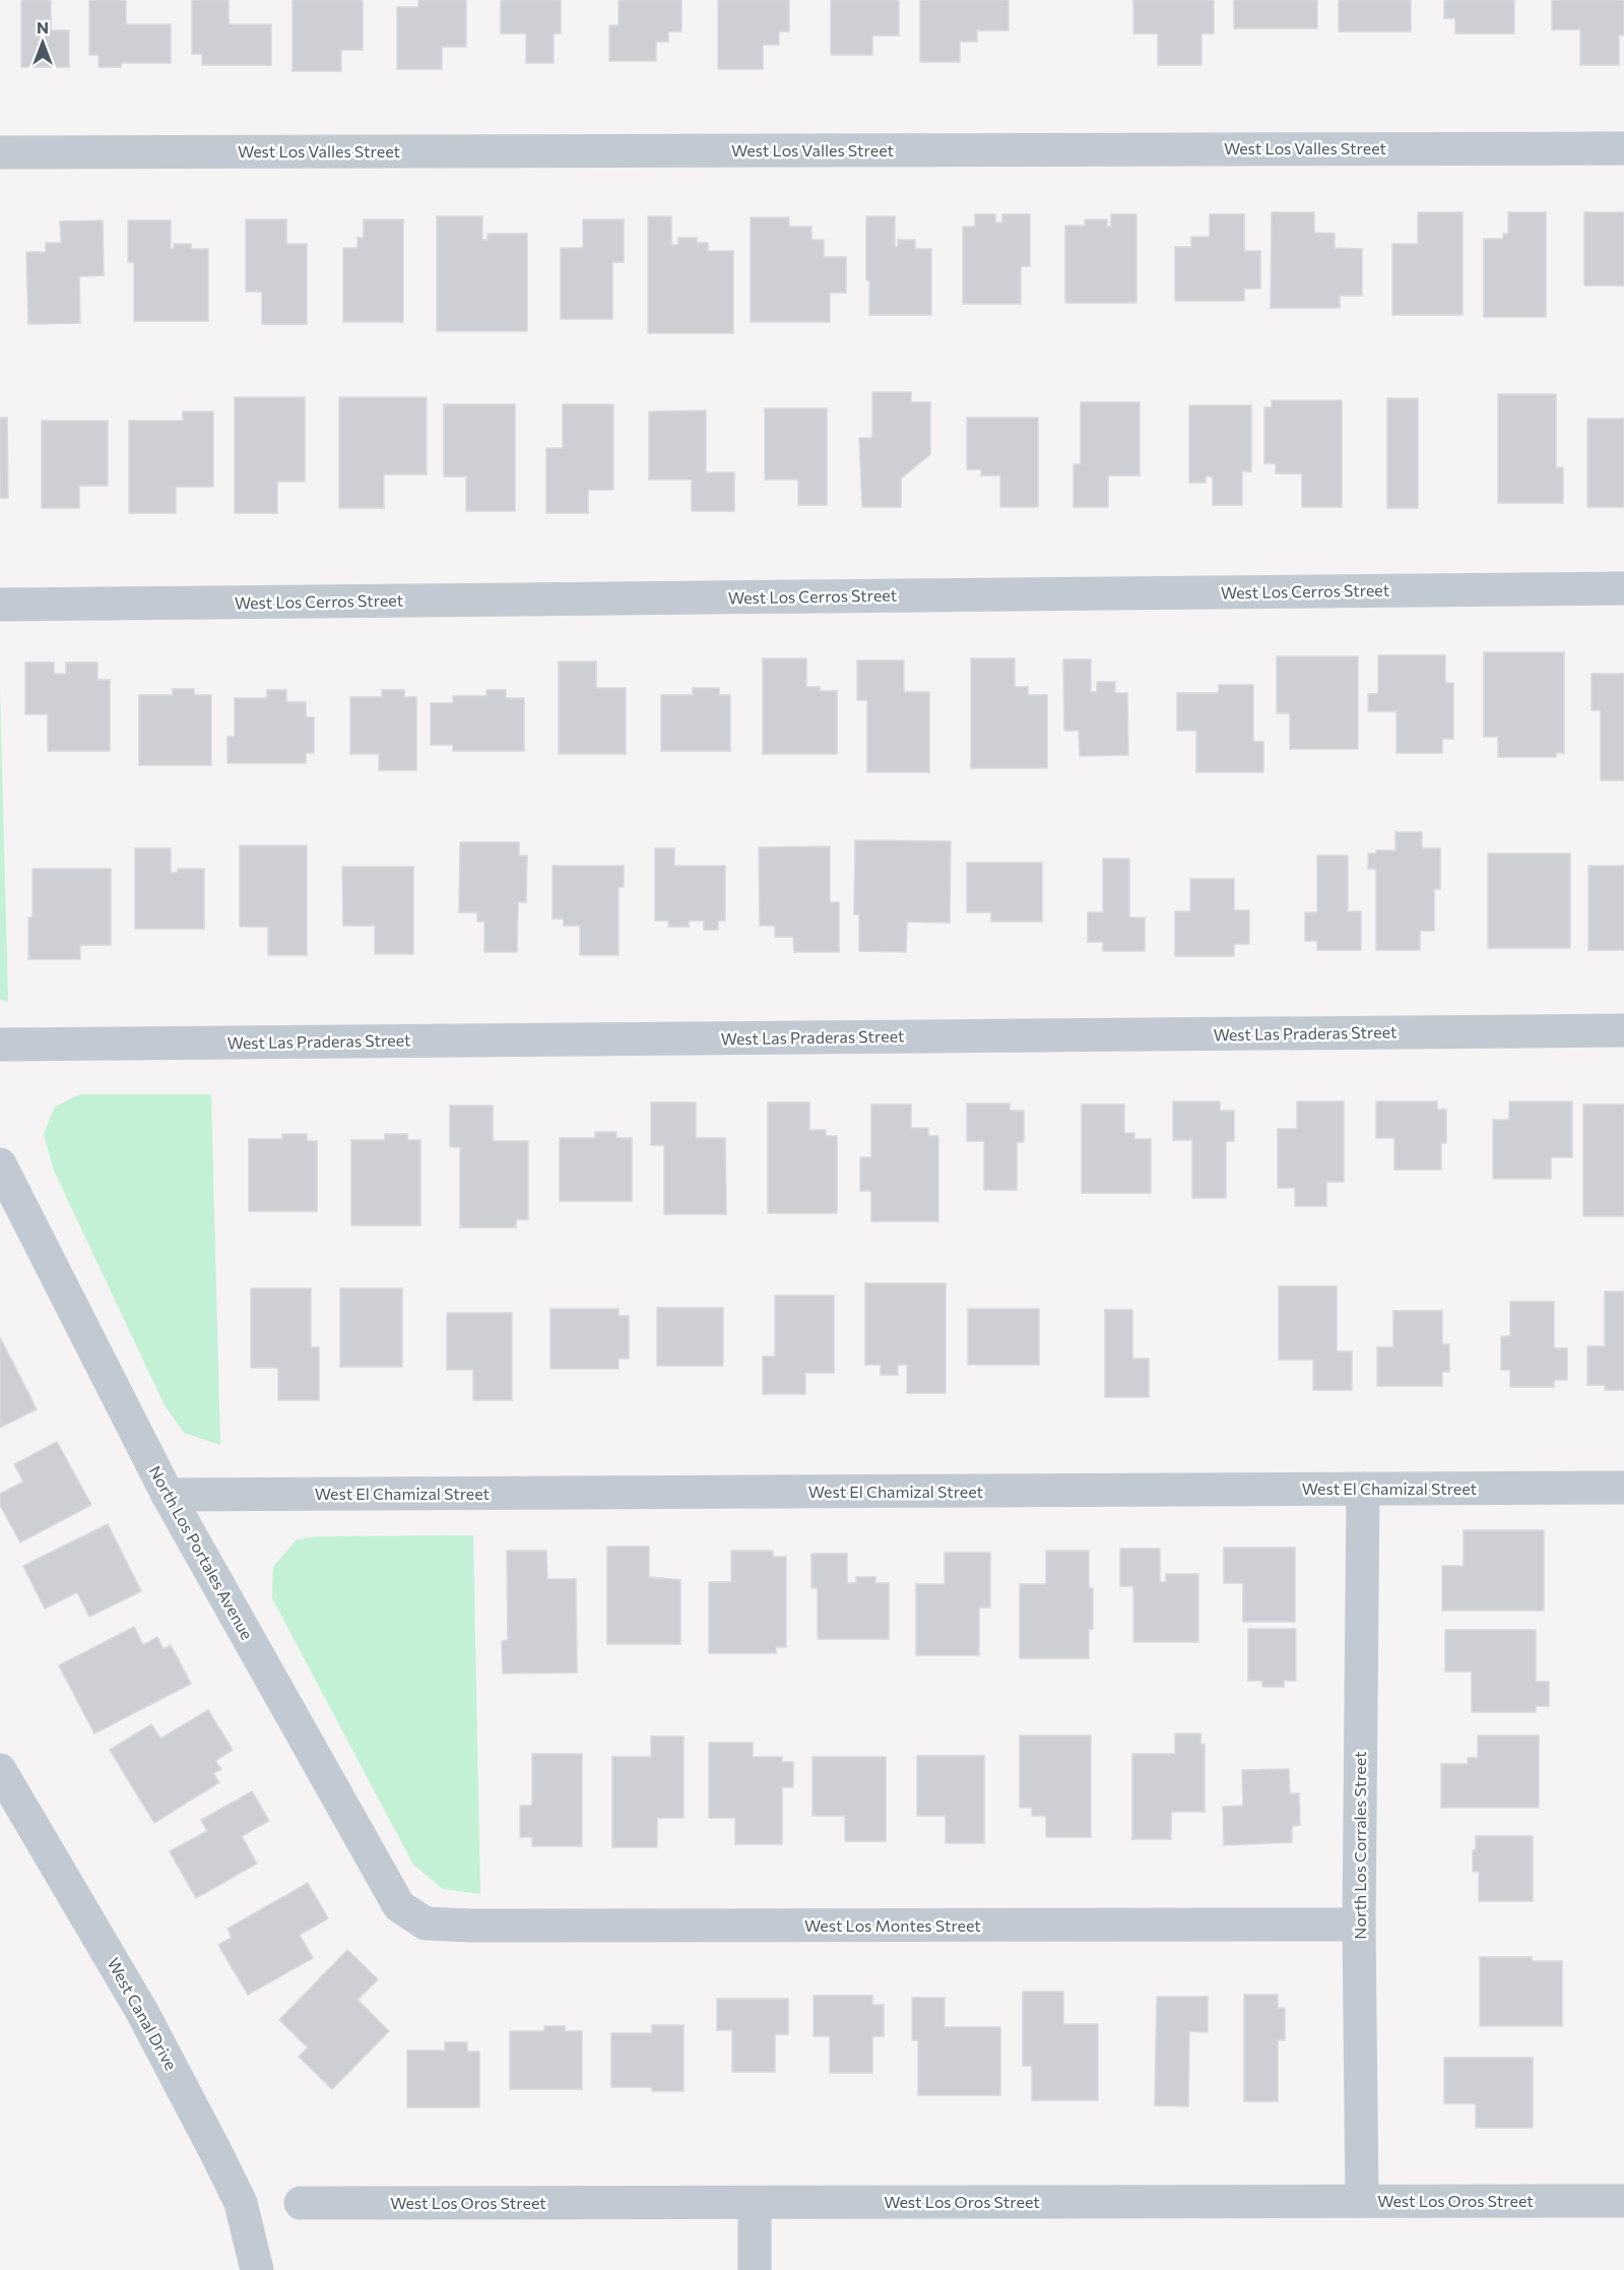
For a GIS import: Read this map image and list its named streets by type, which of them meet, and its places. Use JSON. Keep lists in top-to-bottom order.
{
  "streets": {
    "street": [
      "West Los Valles Street",
      "West Los Cerros Street",
      "West Las Praderas Street",
      "West El Chamizal Street",
      "North Los Portales Avenue",
      "North Los Corrales Street",
      "West Los Montes Street",
      "West Canal Drive",
      "West Los Oros Street"
    ]
  },
  "crossings": [
    ["West El Chamizal Street", "North Los Portales Avenue"],
    ["West El Chamizal Street", "North Los Corrales Street"],
    ["North Los Portales Avenue", "West Los Montes Street"],
    ["North Los Corrales Street", "West Los Montes Street"],
    ["North Los Corrales Street", "West Los Oros Street"]
  ],
  "north": "top"
}
